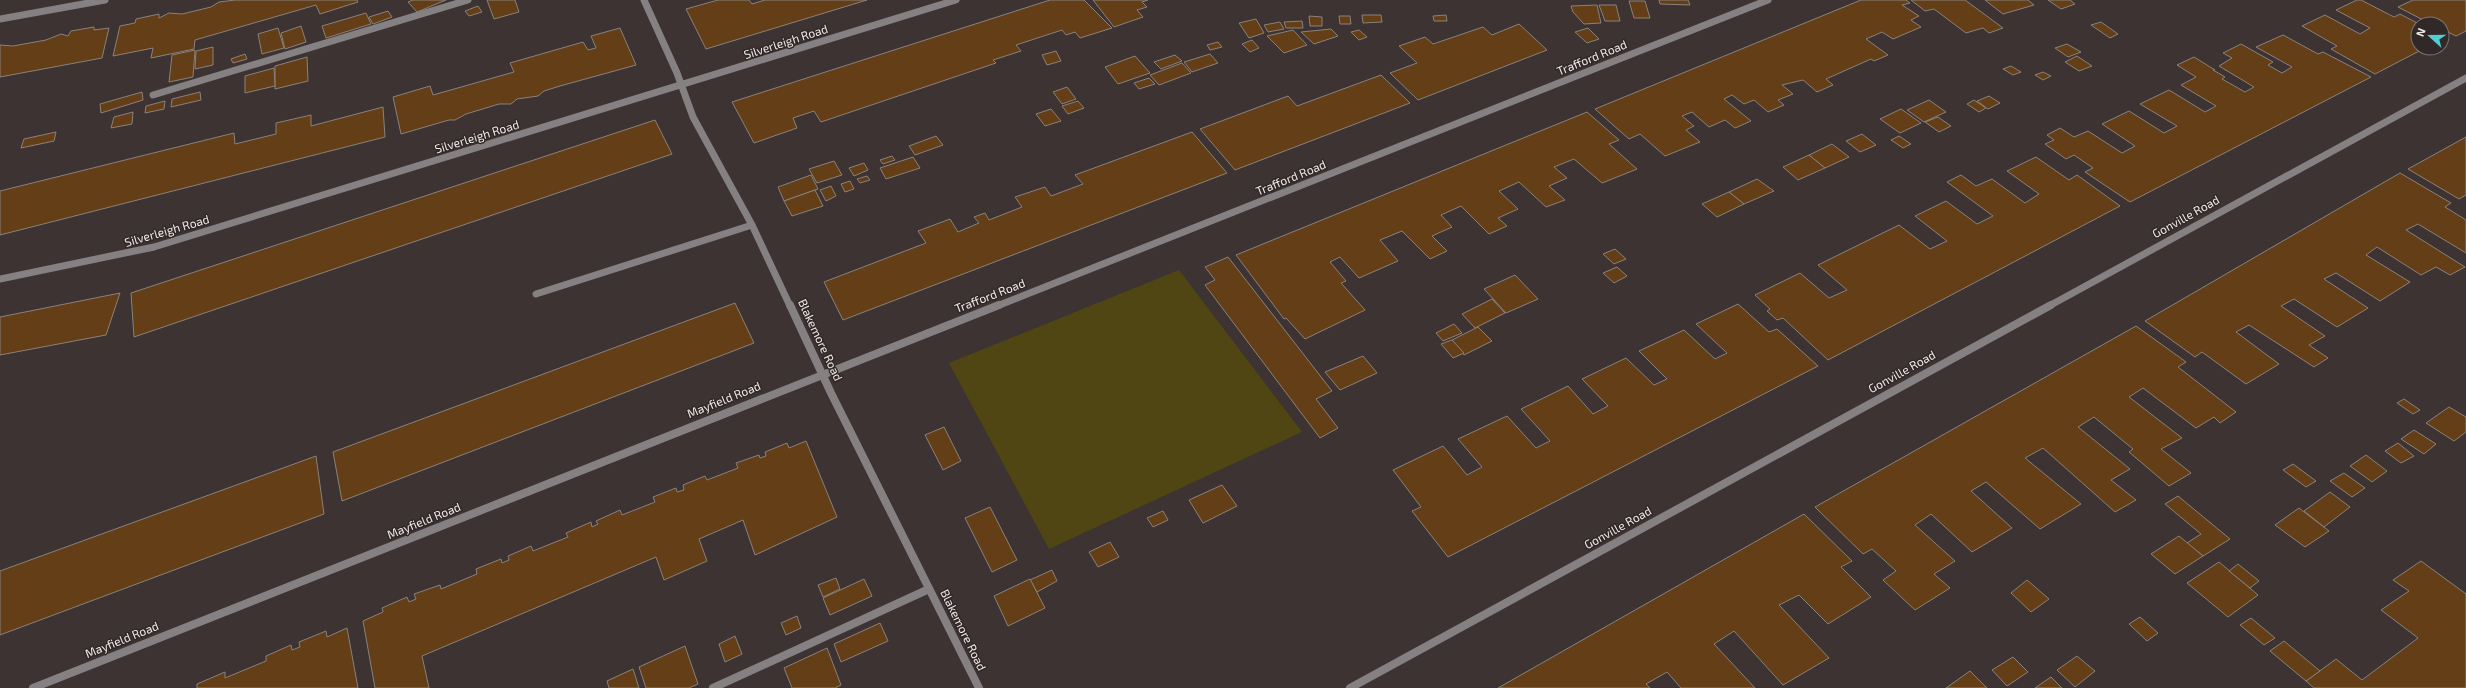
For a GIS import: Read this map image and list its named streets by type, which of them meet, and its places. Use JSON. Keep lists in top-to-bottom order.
{
  "streets": {
    "street": [
      "Silverleigh Road",
      "Trafford Road",
      "Gonville Road",
      "Blakemore Road",
      "Mayfield Road"
    ]
  },
  "crossings": [
    ["Silverleigh Road", "Blakemore Road"],
    ["Trafford Road", "Blakemore Road"],
    ["Trafford Road", "Mayfield Road"],
    ["Blakemore Road", "Mayfield Road"]
  ],
  "north": "left"
}
